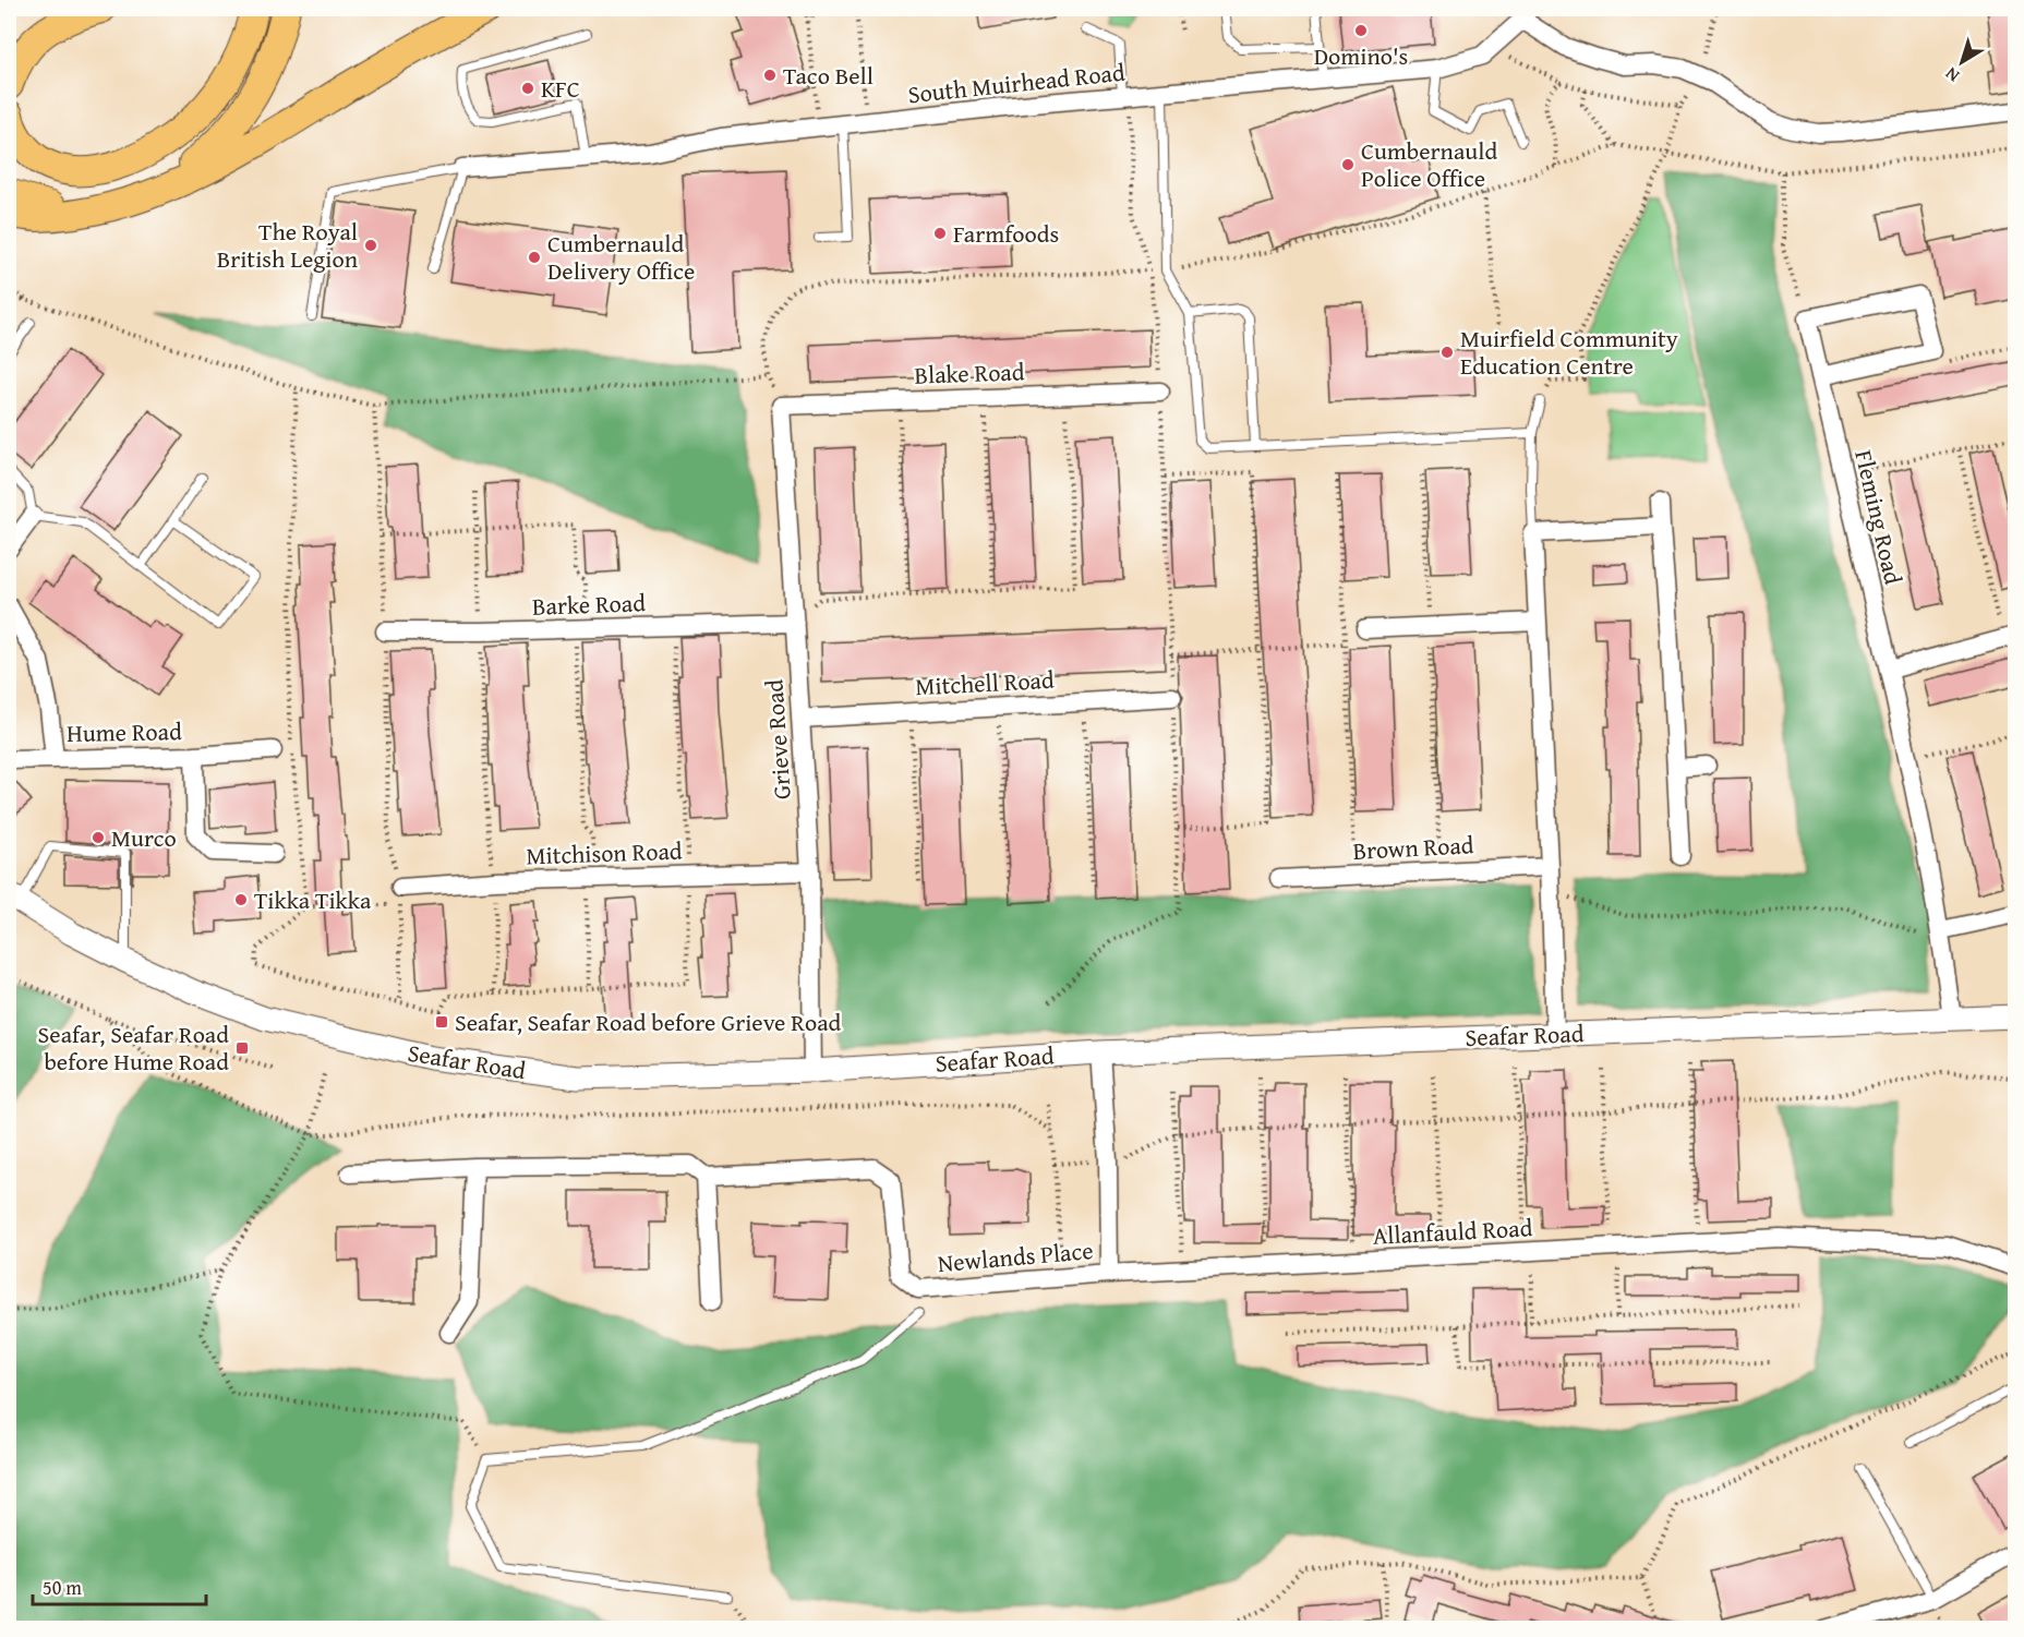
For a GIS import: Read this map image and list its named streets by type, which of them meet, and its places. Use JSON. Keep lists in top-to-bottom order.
{
  "streets": {
    "street": [
      "South Muirhead Road",
      "Blake Road",
      "Fleming Road",
      "Barke Road",
      "Mitchell Road",
      "Hume Road",
      "Grieve Road",
      "Brown Road",
      "Mitchison Road",
      "Seafar Road",
      "Allanfauld Road",
      "Newlands Place"
    ]
  },
  "crossings": [
    ["Blake Road", "Grieve Road"],
    ["Fleming Road", "Seafar Road"],
    ["Barke Road", "Grieve Road"],
    ["Mitchell Road", "Grieve Road"],
    ["Grieve Road", "Mitchison Road"],
    ["Grieve Road", "Seafar Road"],
    ["Allanfauld Road", "Newlands Place"]
  ],
  "places": {
    "other": [
      "Domino's",
      "Taco Bell",
      "KFC",
      "Cumbernauld Police Office",
      "Farmfoods",
      "The Royal British Legion",
      "Cumbernauld Delivery Office",
      "Muirfield Community Education Centre",
      "Murco",
      "Tikka Tikka"
    ],
    "transit": ["Seafar, Seafar Road before Grieve Road", "Seafar, Seafar Road before Hume Road"]
  },
  "scale_bar": "50 m",
  "north": "bottom left"
}
